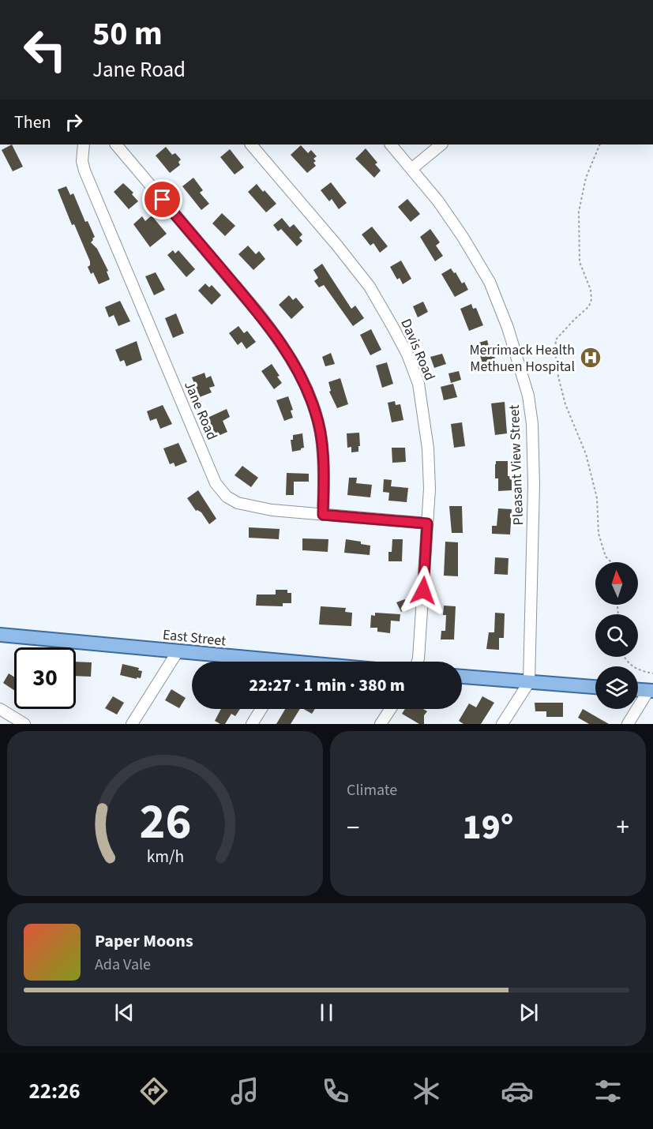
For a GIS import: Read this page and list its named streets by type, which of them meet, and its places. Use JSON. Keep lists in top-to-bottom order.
{
  "streets": {
    "main road": ["East Street"],
    "street": ["Davis Road", "Jane Road", "Pleasant View Street"]
  },
  "crossings": [
    ["Davis Road", "Jane Road"]
  ],
  "places": {
    "hospital": ["Merrimack Health Methuen Hospital"]
  },
  "north": "top",
  "page": {
    "turn": ["50 m", "Jane Road"],
    "then": "Then",
    "limit": "30",
    "trip": "22:27 · 1 min · 380 m",
    "tile": "Climate",
    "heat": ["−", "19°", "+"],
    "song": ["Paper Moons", "Ada Vale"],
    "tabs": "22:26",
    "gauge": ["26", "km/h"]
  }
}
